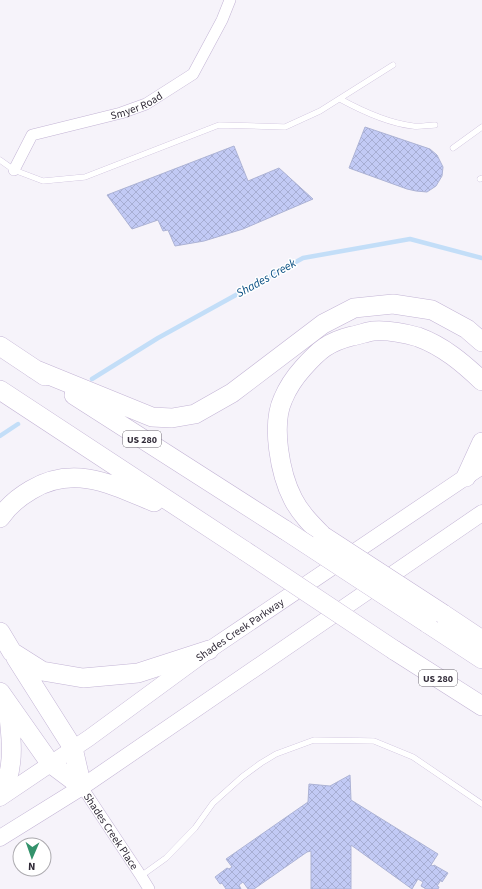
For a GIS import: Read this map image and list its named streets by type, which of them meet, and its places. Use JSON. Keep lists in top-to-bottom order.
{
  "streets": {
    "highway": ["US 280"],
    "main road": ["Shades Creek Parkway"],
    "street": ["Smyer Road", "Shades Creek Place"]
  },
  "water": ["Shades Creek"],
  "north": "bottom"
}
